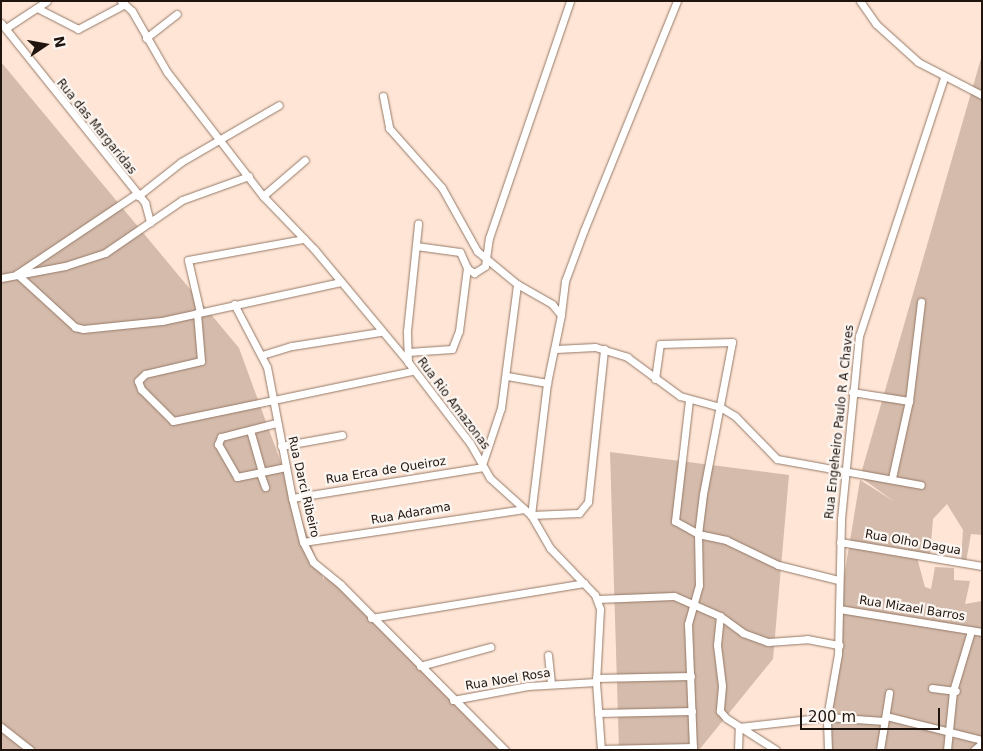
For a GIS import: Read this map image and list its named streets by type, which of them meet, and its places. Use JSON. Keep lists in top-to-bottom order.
{
  "streets": {
    "street": [
      "Rua das Margaridas",
      "Rua Rio Amazonas",
      "Rua Engeheiro Paulo R A Chaves",
      "Rua Erca de Queiroz",
      "Rua Darci Ribeiro",
      "Rua Adarama",
      "Rua Olho Dagua",
      "Rua Mizael Barros",
      "Rua Noel Rosa"
    ]
  },
  "crossings": [
    ["Rua Rio Amazonas", "Rua Erca de Queiroz"],
    ["Rua Rio Amazonas", "Rua Adarama"],
    ["Rua Engeheiro Paulo R A Chaves", "Rua Olho Dagua"],
    ["Rua Engeheiro Paulo R A Chaves", "Rua Mizael Barros"],
    ["Rua Erca de Queiroz", "Rua Darci Ribeiro"],
    ["Rua Darci Ribeiro", "Rua Adarama"],
    ["Rua Darci Ribeiro", "Rua Noel Rosa"]
  ],
  "scale_bar": "200 m",
  "north": "right"
}
